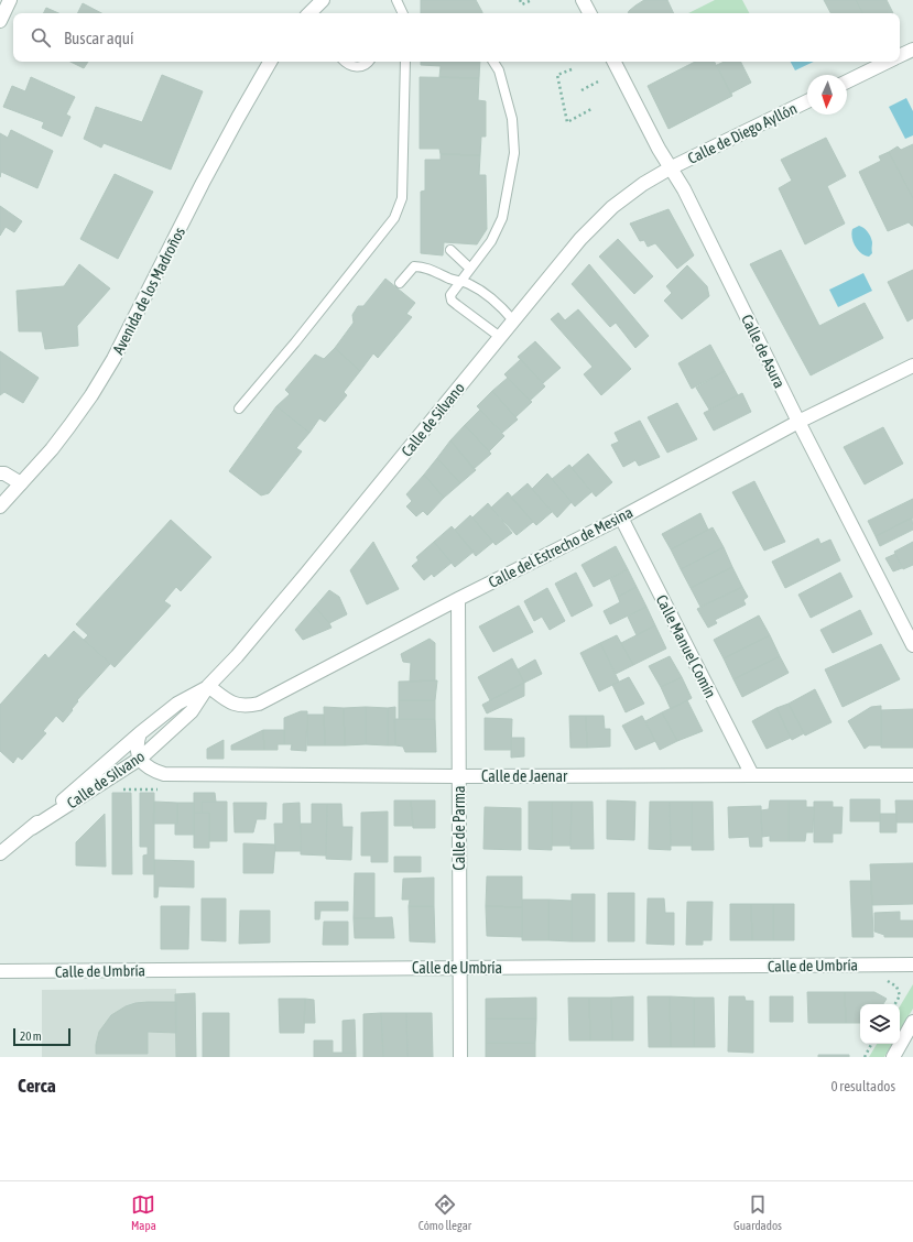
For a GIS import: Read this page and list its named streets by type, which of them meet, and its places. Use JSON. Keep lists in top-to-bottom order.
{
  "streets": {
    "street": [
      "Calle de Diego Ayllón",
      "Avenida de los Madroños",
      "Calle de Asura",
      "Calle de Silvano",
      "Calle del Estrecho de Mesina",
      "Calle Manuel Comín",
      "Calle de Jaenar",
      "Calle de Parma",
      "Calle de Umbría"
    ]
  },
  "crossings": [
    ["Calle de Diego Ayllón", "Calle de Asura"],
    ["Calle de Diego Ayllón", "Calle de Silvano"],
    ["Calle de Asura", "Calle de Silvano"],
    ["Calle de Asura", "Calle del Estrecho de Mesina"],
    ["Calle de Silvano", "Calle del Estrecho de Mesina"],
    ["Calle de Silvano", "Calle de Jaenar"],
    ["Calle del Estrecho de Mesina", "Calle Manuel Comín"],
    ["Calle del Estrecho de Mesina", "Calle de Parma"],
    ["Calle Manuel Comín", "Calle de Jaenar"],
    ["Calle de Jaenar", "Calle de Parma"],
    ["Calle de Parma", "Calle de Umbría"]
  ],
  "scale_bar": "20 m",
  "north": "bottom",
  "page": {
    "search": "Buscar aquí",
    "scale": "20 m",
    "heading": ["Cerca", "0 resultados"],
    "nav": ["Mapa", "Cómo llegar", "Guardados"]
  }
}
